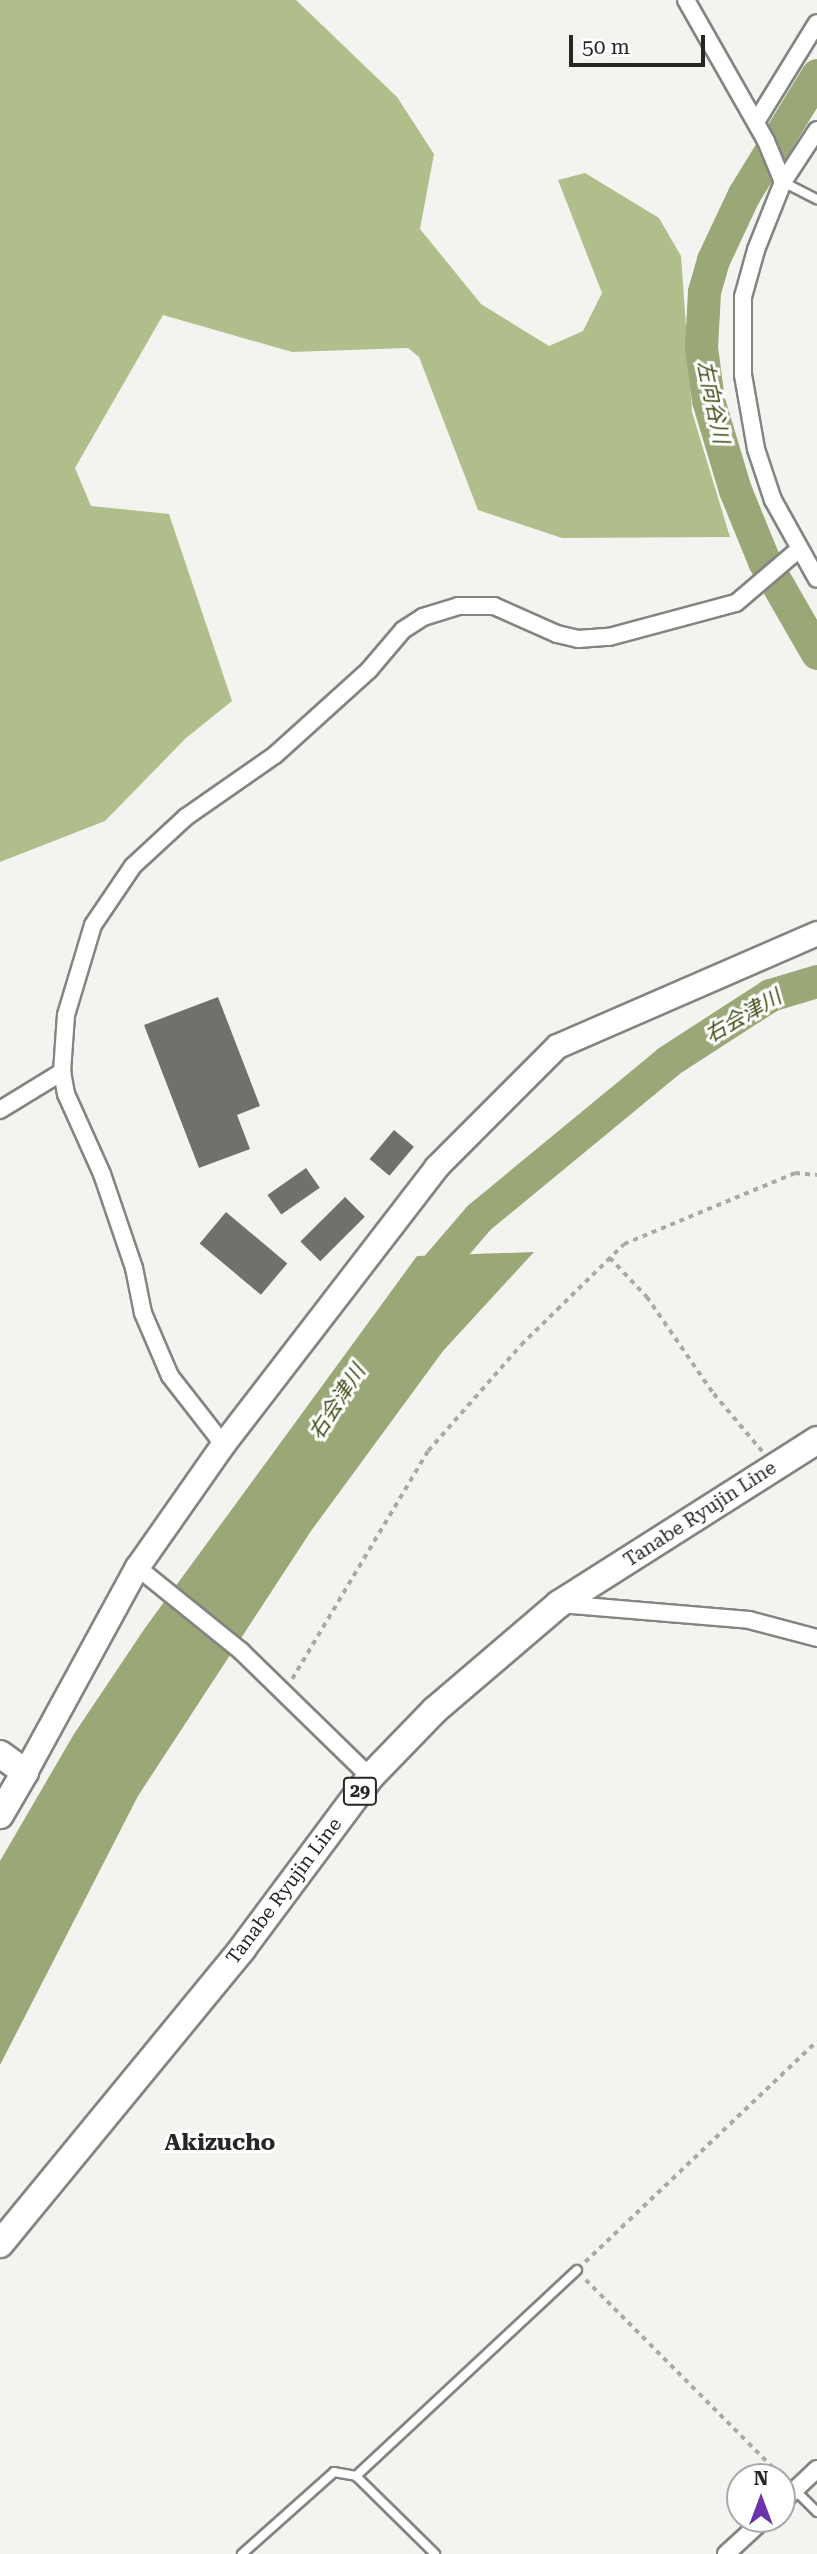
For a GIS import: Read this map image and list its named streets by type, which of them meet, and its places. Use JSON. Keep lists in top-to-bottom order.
{
  "streets": {
    "main road": ["Tanabe Ryujin Line", "29"]
  },
  "districts": ["Akizucho"],
  "water": ["左向谷川", "右会津川"],
  "scale_bar": "50 m",
  "north": "top"
}
